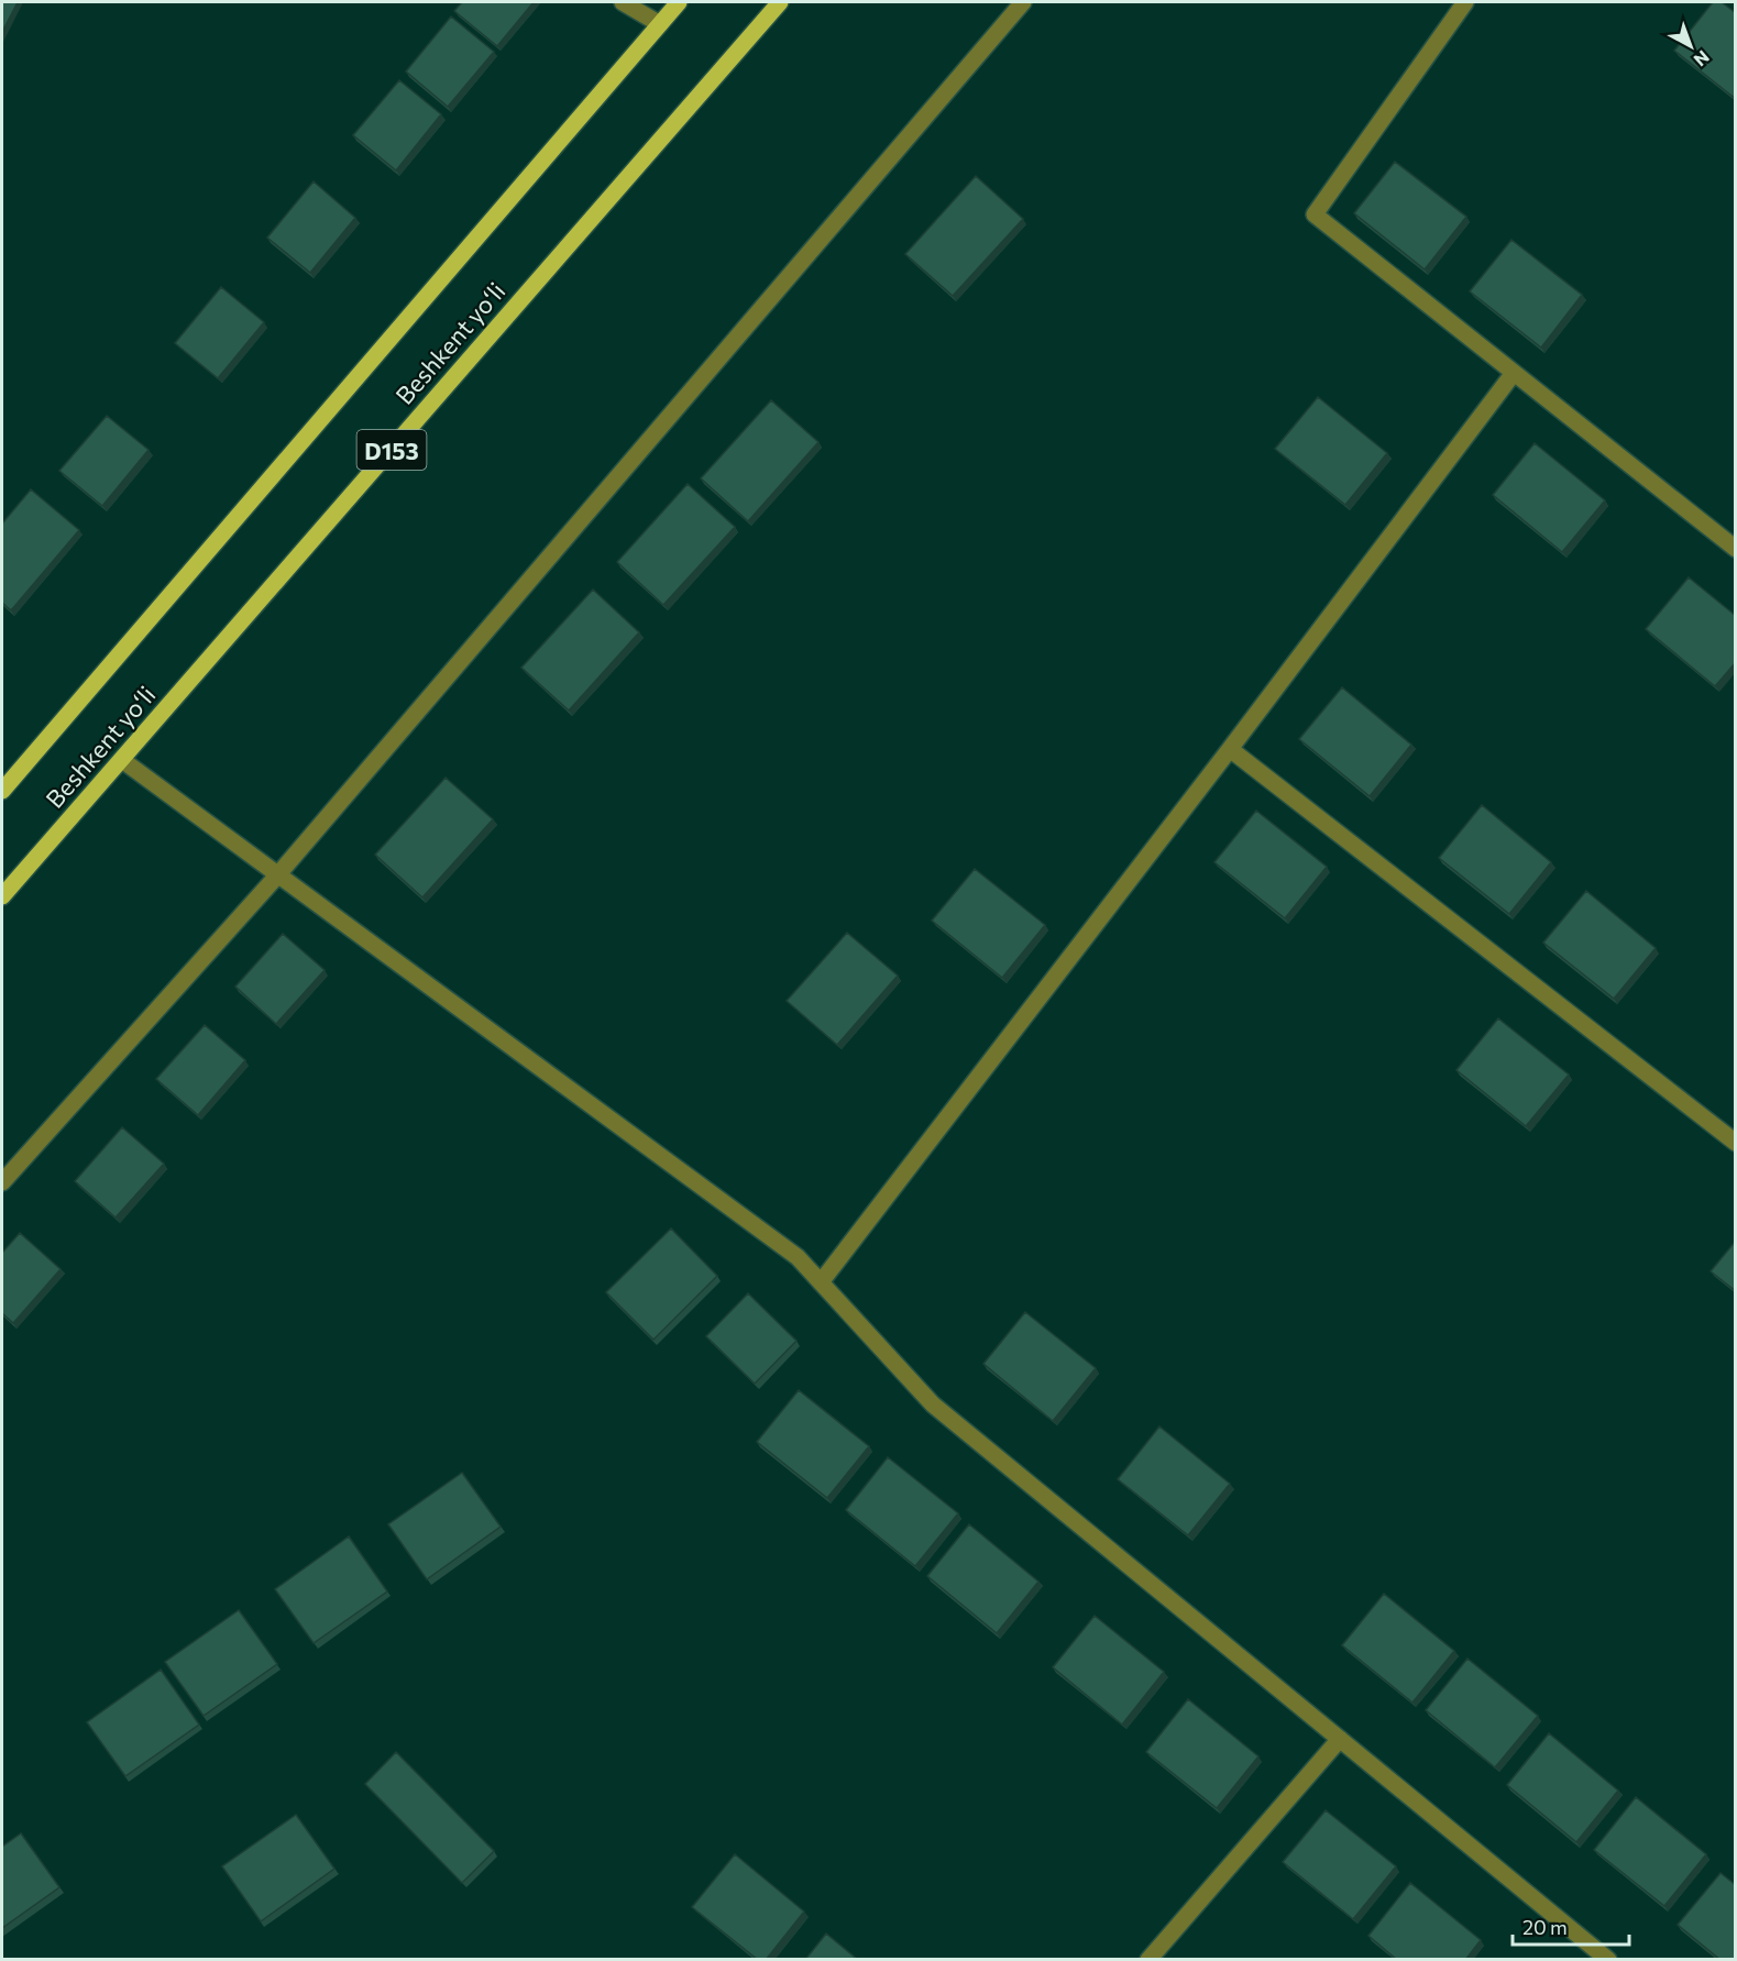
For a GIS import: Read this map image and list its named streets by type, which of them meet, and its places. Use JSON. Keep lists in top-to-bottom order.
{
  "streets": {
    "main road": ["Beshkent yoʻli", "D153"]
  },
  "scale_bar": "20 m",
  "north": "bottom right"
}
